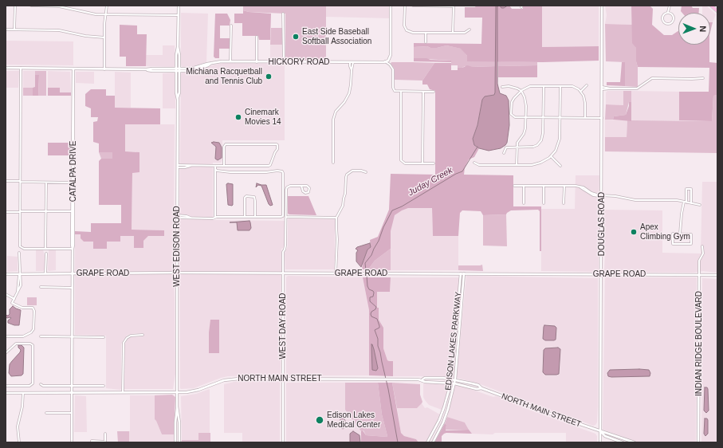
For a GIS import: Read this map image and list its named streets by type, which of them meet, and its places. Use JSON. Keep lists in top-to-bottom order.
{
  "streets": {
    "main road": [
      "HICKORY ROAD",
      "CATALPA DRIVE",
      "DOUGLAS ROAD",
      "WEST EDISON ROAD",
      "GRAPE ROAD",
      "WEST DAY ROAD",
      "EDISON LAKES PARKWAY",
      "INDIAN RIDGE BOULEVARD",
      "NORTH MAIN STREET"
    ]
  },
  "crossings": [
    ["HICKORY ROAD", "CATALPA DRIVE"],
    ["HICKORY ROAD", "WEST EDISON ROAD"],
    ["CATALPA DRIVE", "GRAPE ROAD"],
    ["CATALPA DRIVE", "NORTH MAIN STREET"],
    ["DOUGLAS ROAD", "GRAPE ROAD"],
    ["DOUGLAS ROAD", "NORTH MAIN STREET"],
    ["WEST EDISON ROAD", "GRAPE ROAD"],
    ["WEST EDISON ROAD", "NORTH MAIN STREET"],
    ["GRAPE ROAD", "WEST DAY ROAD"],
    ["GRAPE ROAD", "EDISON LAKES PARKWAY"],
    ["GRAPE ROAD", "INDIAN RIDGE BOULEVARD"],
    ["WEST DAY ROAD", "NORTH MAIN STREET"],
    ["EDISON LAKES PARKWAY", "NORTH MAIN STREET"]
  ],
  "water": ["Juday Creek"],
  "places": [
    "East Side Baseball Softball Association",
    "Michiana Racquetball and Tennis Club",
    "Cinemark Movies 14",
    "Apex Climbing Gym",
    "Edison Lakes Medical Center"
  ],
  "north": "right"
}
